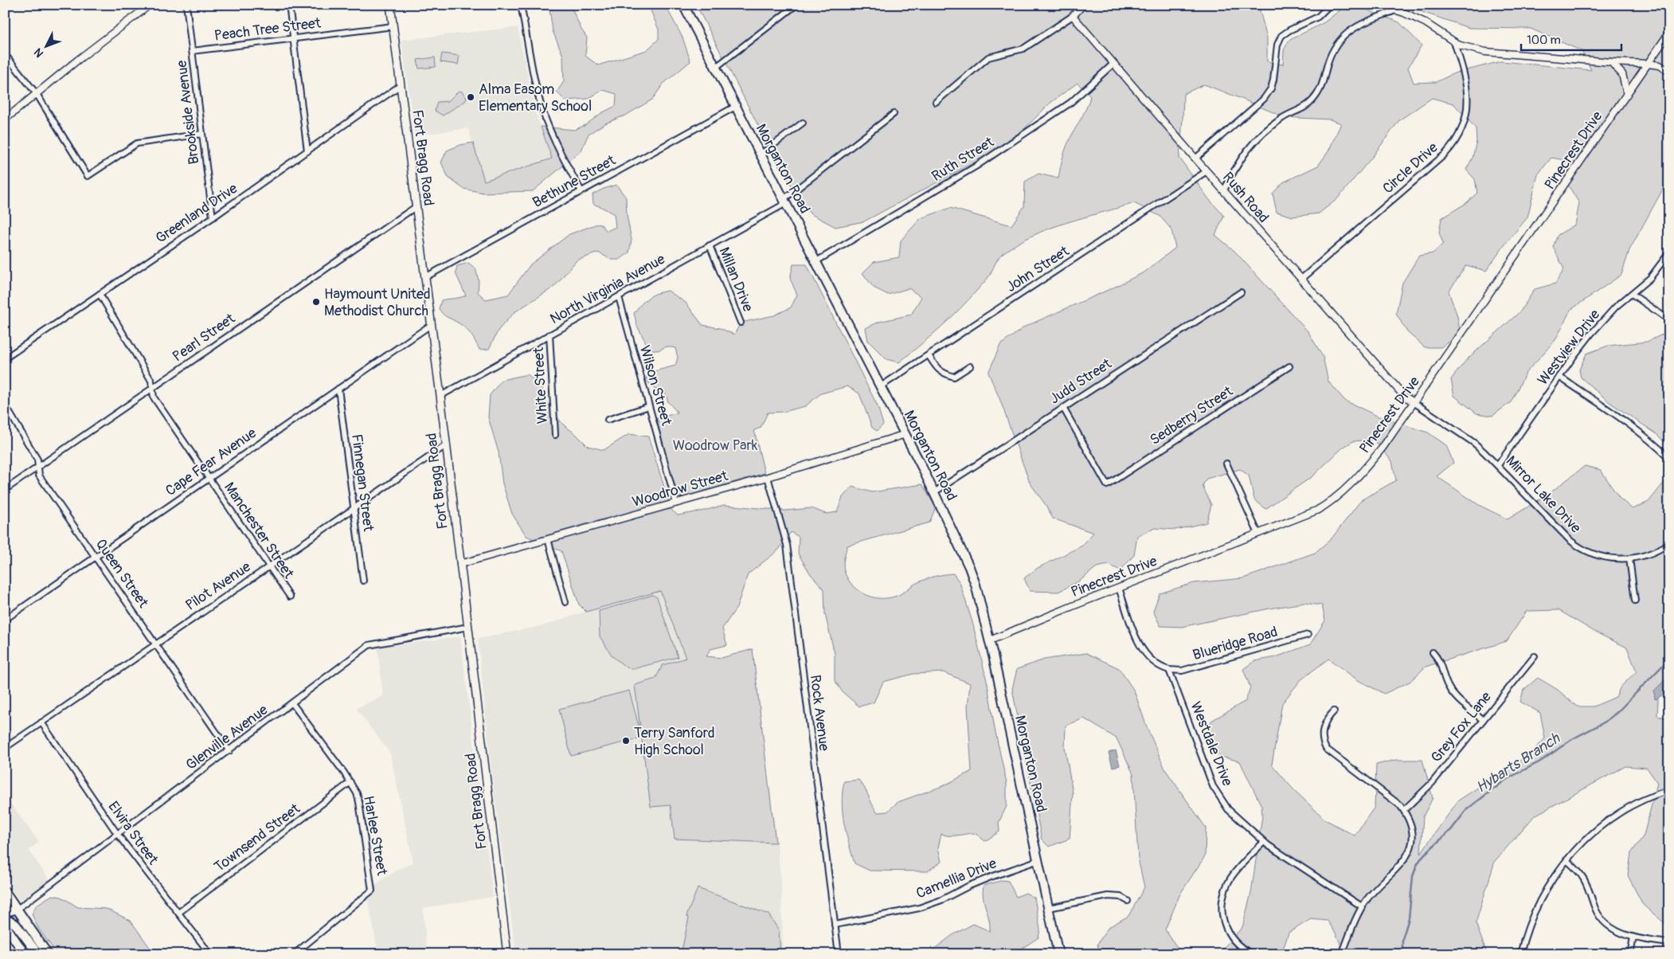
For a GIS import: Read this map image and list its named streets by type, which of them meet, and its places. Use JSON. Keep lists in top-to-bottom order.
{
  "streets": {
    "main road": ["Fort Bragg Road", "Morganton Road"],
    "street": [
      "Peach Tree Street",
      "Brookside Avenue",
      "Pinecrest Drive",
      "Ruth Street",
      "Circle Drive",
      "Bethune Street",
      "Rush Road",
      "Greenland Drive",
      "John Street",
      "Millan Drive",
      "North Virginia Avenue",
      "Pearl Street",
      "Westview Drive",
      "Judd Street",
      "White Street",
      "Wilson Street",
      "Sedberry Street",
      "Cape Fear Avenue",
      "Finnegan Street",
      "Woodrow Street",
      "Mirror Lake Drive",
      "Manchester Street",
      "Queen Street",
      "Pilot Avenue",
      "Blueridge Road",
      "Rock Avenue",
      "Grey Fox Lane",
      "Glenville Avenue",
      "Westdale Drive",
      "Elvira Street",
      "Harlee Street",
      "Townsend Street",
      "Camellia Drive"
    ]
  },
  "crossings": [
    ["Peach Tree Street", "Brookside Avenue"],
    ["Peach Tree Street", "Fort Bragg Road"],
    ["Brookside Avenue", "Greenland Drive"],
    ["Pinecrest Drive", "Morganton Road"],
    ["Pinecrest Drive", "Rush Road"],
    ["Pinecrest Drive", "Mirror Lake Drive"],
    ["Fort Bragg Road", "Bethune Street"],
    ["Fort Bragg Road", "Greenland Drive"],
    ["Fort Bragg Road", "North Virginia Avenue"],
    ["Fort Bragg Road", "Pearl Street"],
    ["Fort Bragg Road", "Cape Fear Avenue"],
    ["Fort Bragg Road", "Woodrow Street"],
    ["Fort Bragg Road", "Pilot Avenue"],
    ["Fort Bragg Road", "Glenville Avenue"],
    ["Ruth Street", "Morganton Road"],
    ["Ruth Street", "Rush Road"],
    ["Circle Drive", "Rush Road"],
    ["Morganton Road", "Bethune Street"],
    ["Morganton Road", "John Street"],
    ["Morganton Road", "North Virginia Avenue"],
    ["Morganton Road", "Judd Street"],
    ["Morganton Road", "Woodrow Street"],
    ["Morganton Road", "Camellia Drive"],
    ["Rush Road", "John Street"],
    ["Rush Road", "Mirror Lake Drive"],
    ["Greenland Drive", "Manchester Street"],
    ["Millan Drive", "North Virginia Avenue"],
    ["North Virginia Avenue", "White Street"],
    ["North Virginia Avenue", "Wilson Street"],
    ["Pearl Street", "Manchester Street"],
    ["Pearl Street", "Queen Street"],
    ["Westview Drive", "Mirror Lake Drive"],
    ["Judd Street", "Sedberry Street"],
    ["Wilson Street", "Woodrow Street"],
    ["Cape Fear Avenue", "Finnegan Street"],
    ["Cape Fear Avenue", "Manchester Street"],
    ["Cape Fear Avenue", "Queen Street"],
    ["Finnegan Street", "Pilot Avenue"],
    ["Woodrow Street", "Rock Avenue"],
    ["Manchester Street", "Pilot Avenue"],
    ["Queen Street", "Pilot Avenue"],
    ["Queen Street", "Glenville Avenue"],
    ["Pilot Avenue", "Elvira Street"],
    ["Blueridge Road", "Westdale Drive"],
    ["Rock Avenue", "Camellia Drive"],
    ["Glenville Avenue", "Elvira Street"],
    ["Glenville Avenue", "Harlee Street"],
    ["Elvira Street", "Townsend Street"],
    ["Harlee Street", "Townsend Street"]
  ],
  "water": ["Hybarts Branch"],
  "parks": ["Woodrow Park"],
  "places": ["Alma Easom Elementary School", "Haymount United Methodist Church", "Terry Sanford High School"],
  "scale_bar": "100 m",
  "north": "bottom left"
}
